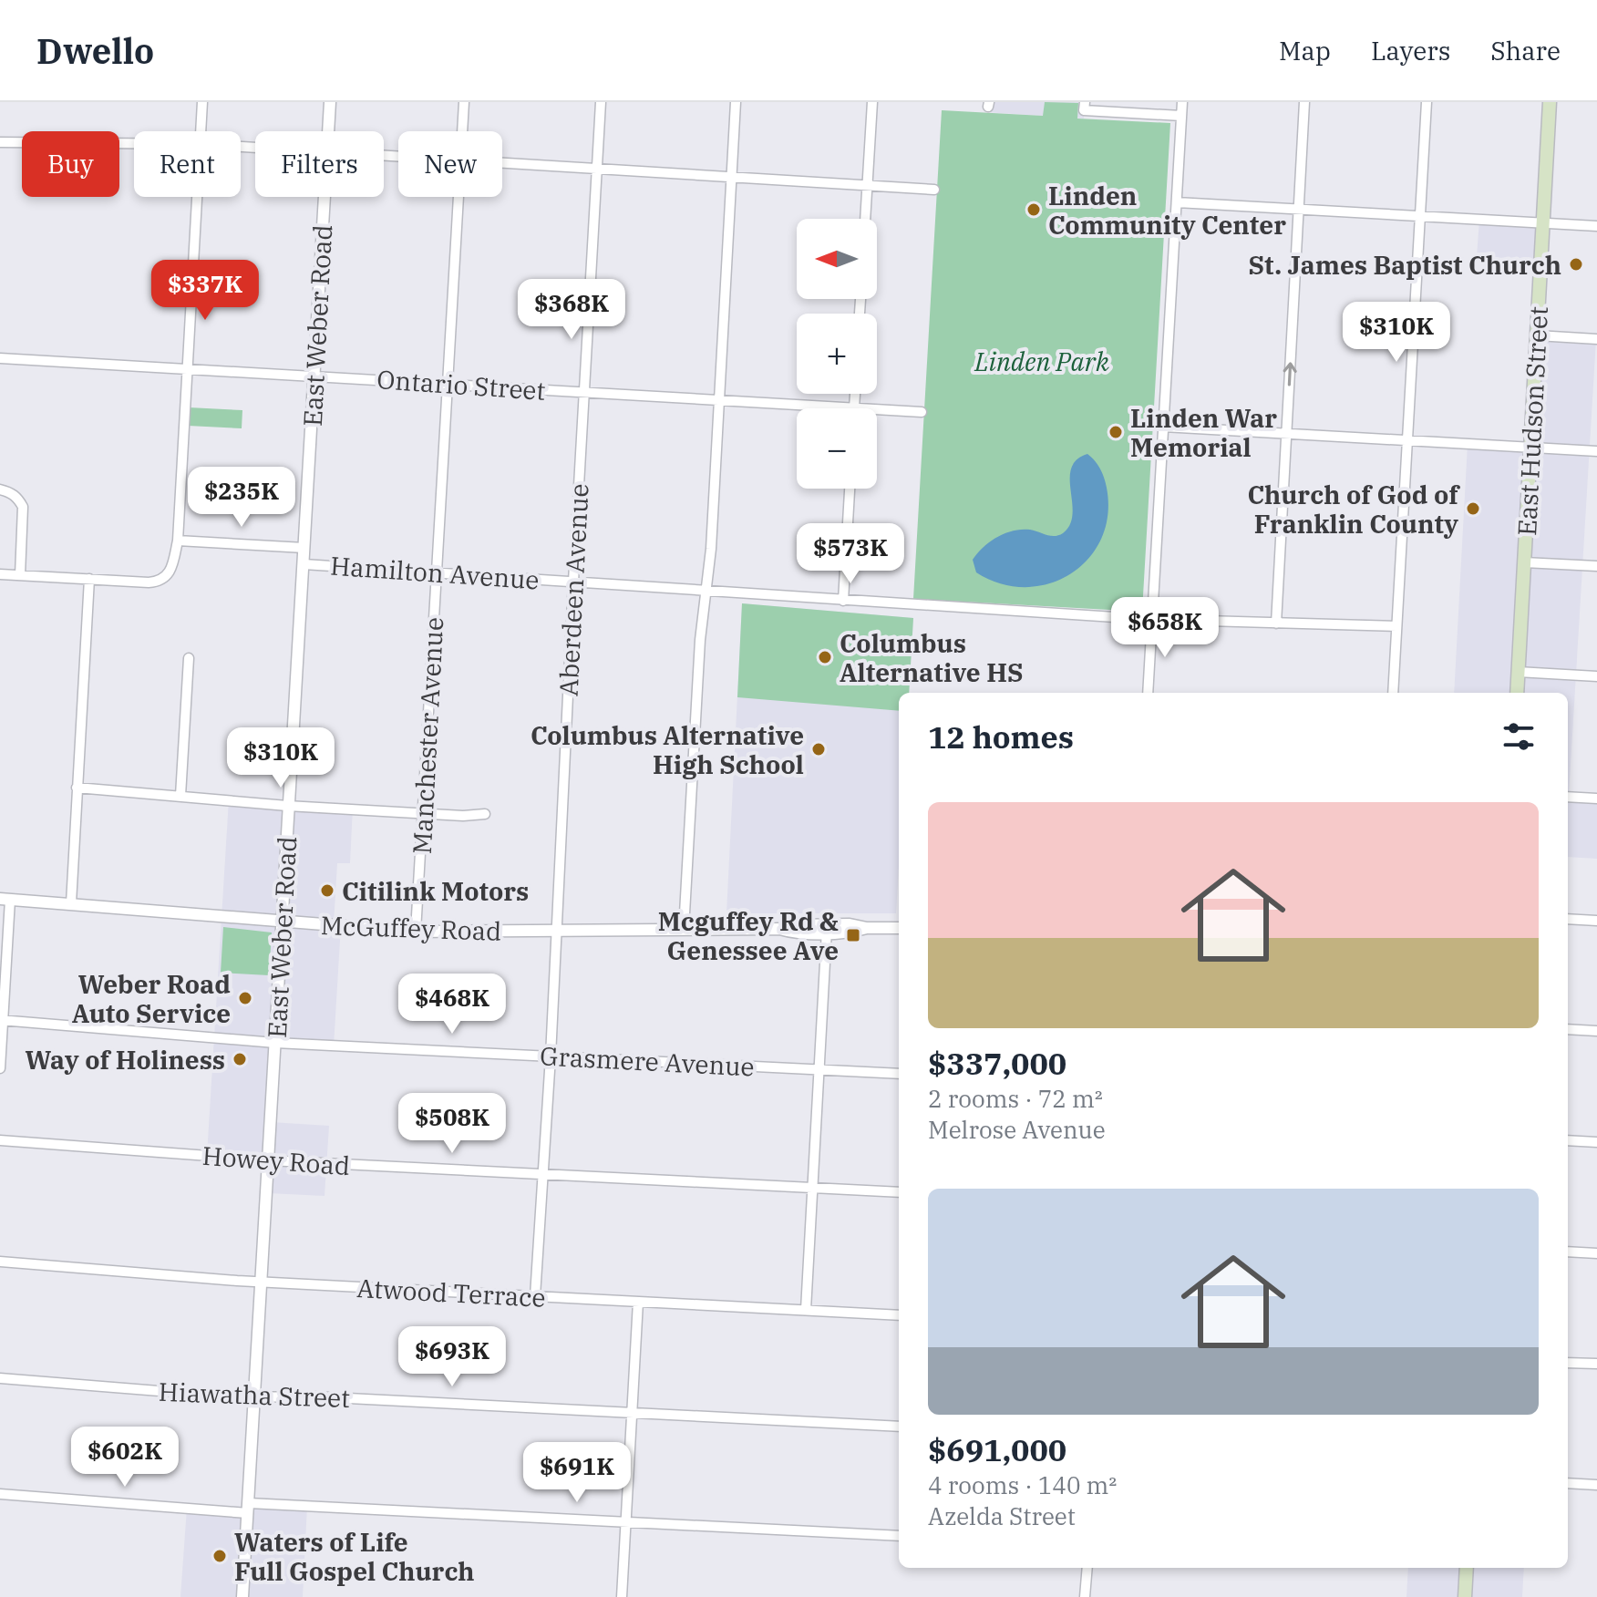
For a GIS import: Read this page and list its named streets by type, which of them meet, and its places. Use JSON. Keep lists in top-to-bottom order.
{
  "streets": {
    "main road": ["East Hudson Street"],
    "street": [
      "East Weber Road",
      "Ontario Street",
      "Hamilton Avenue",
      "Aberdeen Avenue",
      "Manchester Avenue",
      "McGuffey Road",
      "Grasmere Avenue",
      "Howey Road",
      "Atwood Terrace",
      "Hiawatha Street"
    ]
  },
  "crossings": [
    ["East Weber Road", "Ontario Street"],
    ["East Weber Road", "Hamilton Avenue"],
    ["East Weber Road", "McGuffey Road"],
    ["East Weber Road", "Grasmere Avenue"],
    ["East Weber Road", "Howey Road"],
    ["East Weber Road", "Atwood Terrace"],
    ["East Weber Road", "Hiawatha Street"],
    ["Ontario Street", "Aberdeen Avenue"],
    ["Ontario Street", "Manchester Avenue"],
    ["Hamilton Avenue", "Aberdeen Avenue"],
    ["Hamilton Avenue", "Manchester Avenue"],
    ["Aberdeen Avenue", "McGuffey Road"],
    ["Aberdeen Avenue", "Grasmere Avenue"],
    ["Aberdeen Avenue", "Howey Road"],
    ["Aberdeen Avenue", "Atwood Terrace"],
    ["Manchester Avenue", "McGuffey Road"]
  ],
  "parks": ["Linden Park"],
  "places": {
    "other": [
      "Linden Community Center",
      "St. James Baptist Church",
      "Linden War Memorial",
      "Church of God of Franklin County",
      "Columbus Alternative HS",
      "Columbus Alternative High School",
      "Citilink Motors",
      "Weber Road Auto Service",
      "Way of Holiness",
      "Waters of Life Full Gospel Church"
    ],
    "transit": ["Mcguffey Rd & Genessee Ave"]
  },
  "north": "left",
  "page": {
    "header": "Dwello",
    "nav": ["Map", "Layers", "Share"],
    "chip": [
      "Buy",
      "Rent",
      "Filters",
      "New"
    ],
    "map_buttons": ["+", "−"],
    "price": [
      "$337K",
      "$368K",
      "$310K",
      "$235K",
      "$573K",
      "$658K",
      "$310K",
      "$468K",
      "$508K",
      "$693K",
      "$602K",
      "$691K"
    ],
    "heading": "12 homes",
    "list": [
      {
        "name": "$337,000",
        "note": "2 rooms · 72 m² · Melrose Avenue"
      },
      {
        "name": "$691,000",
        "note": "4 rooms · 140 m² · Azelda Street"
      }
    ]
  }
}
